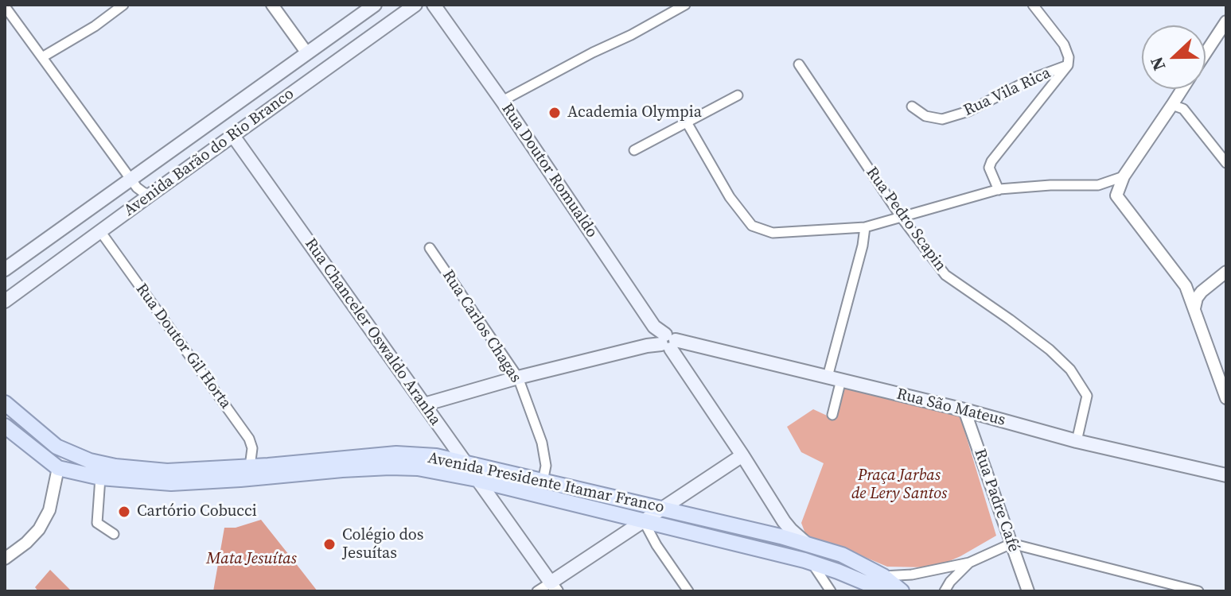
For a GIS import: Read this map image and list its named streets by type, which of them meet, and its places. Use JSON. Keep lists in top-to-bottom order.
{
  "streets": {
    "main road": [
      "Avenida Barão do Rio Branco",
      "Rua Doutor Romualdo",
      "Rua Chanceler Oswaldo Aranha",
      "Rua São Mateus",
      "Avenida Presidente Itamar Franco"
    ],
    "street": [
      "Rua Vila Rica",
      "Rua Pedro Scapin",
      "Rua Carlos Chagas",
      "Rua Doutor Gil Horta",
      "Rua Padre Café"
    ]
  },
  "crossings": [
    ["Avenida Barão do Rio Branco", "Rua Chanceler Oswaldo Aranha"],
    ["Avenida Barão do Rio Branco", "Rua Doutor Gil Horta"],
    ["Rua Doutor Romualdo", "Rua São Mateus"],
    ["Rua Doutor Romualdo", "Avenida Presidente Itamar Franco"],
    ["Rua Pedro Scapin", "Rua São Mateus"],
    ["Rua Carlos Chagas", "Rua São Mateus"],
    ["Rua Carlos Chagas", "Avenida Presidente Itamar Franco"],
    ["Rua Chanceler Oswaldo Aranha", "Rua São Mateus"],
    ["Rua Chanceler Oswaldo Aranha", "Avenida Presidente Itamar Franco"],
    ["Rua Doutor Gil Horta", "Avenida Presidente Itamar Franco"],
    ["Rua São Mateus", "Rua Padre Café"]
  ],
  "parks": ["Praça Jarbas de Lery Santos", "Mata Jesuítas"],
  "places": ["Academia Olympia", "Cartório Cobucci", "Colégio dos Jesuítas"],
  "north": "left"
}
